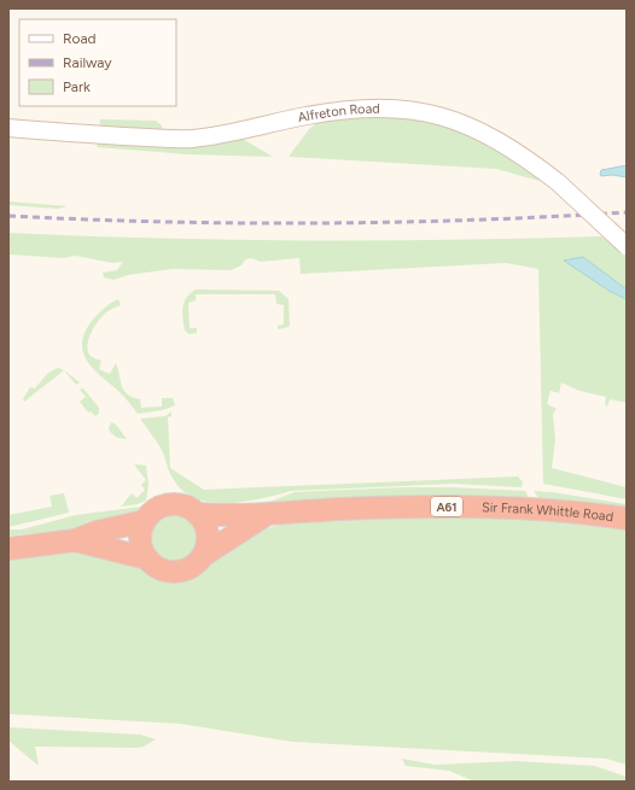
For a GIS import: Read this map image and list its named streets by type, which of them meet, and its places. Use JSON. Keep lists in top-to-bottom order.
{
  "streets": {
    "highway": ["A61", "Sir Frank Whittle Road"],
    "street": ["Alfreton Road"]
  },
  "legend": ["Road", "Railway", "Park"]
}
